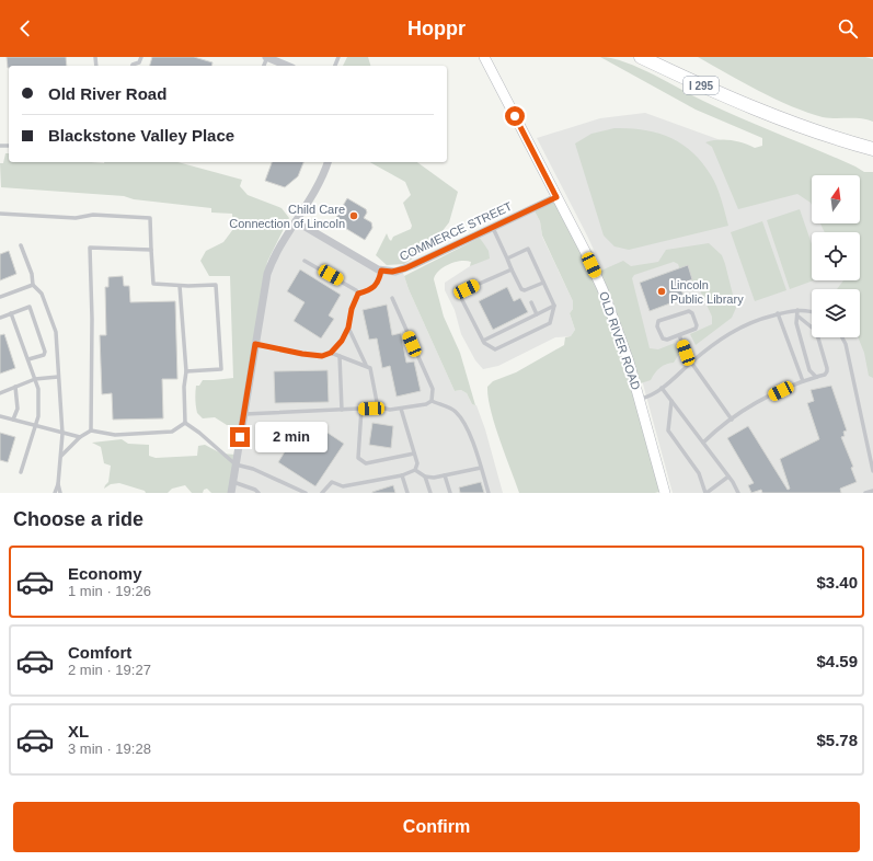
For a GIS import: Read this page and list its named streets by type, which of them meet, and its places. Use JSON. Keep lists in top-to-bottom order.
{
  "streets": {
    "highway": ["I 295"],
    "main road": ["OLD RIVER ROAD"],
    "street": ["COMMERCE STREET"]
  },
  "crossings": [
    ["COMMERCE STREET", "OLD RIVER ROAD"]
  ],
  "places": ["Child Care Connection of Lincoln", "Lincoln Public Library"],
  "north": "top",
  "page": {
    "header": "Hoppr",
    "banner": ["Old River Road", "Blackstone Valley Place"],
    "bubble": "2 min",
    "heading": "Choose a ride",
    "list": [
      {
        "name": "Economy",
        "note": "1 min · 19:26",
        "value": "$3.40"
      },
      {
        "name": "Comfort",
        "note": "2 min · 19:27",
        "value": "$4.59"
      },
      {
        "name": "XL",
        "note": "3 min · 19:28",
        "value": "$5.78"
      }
    ],
    "buttons": "Confirm"
  }
}
